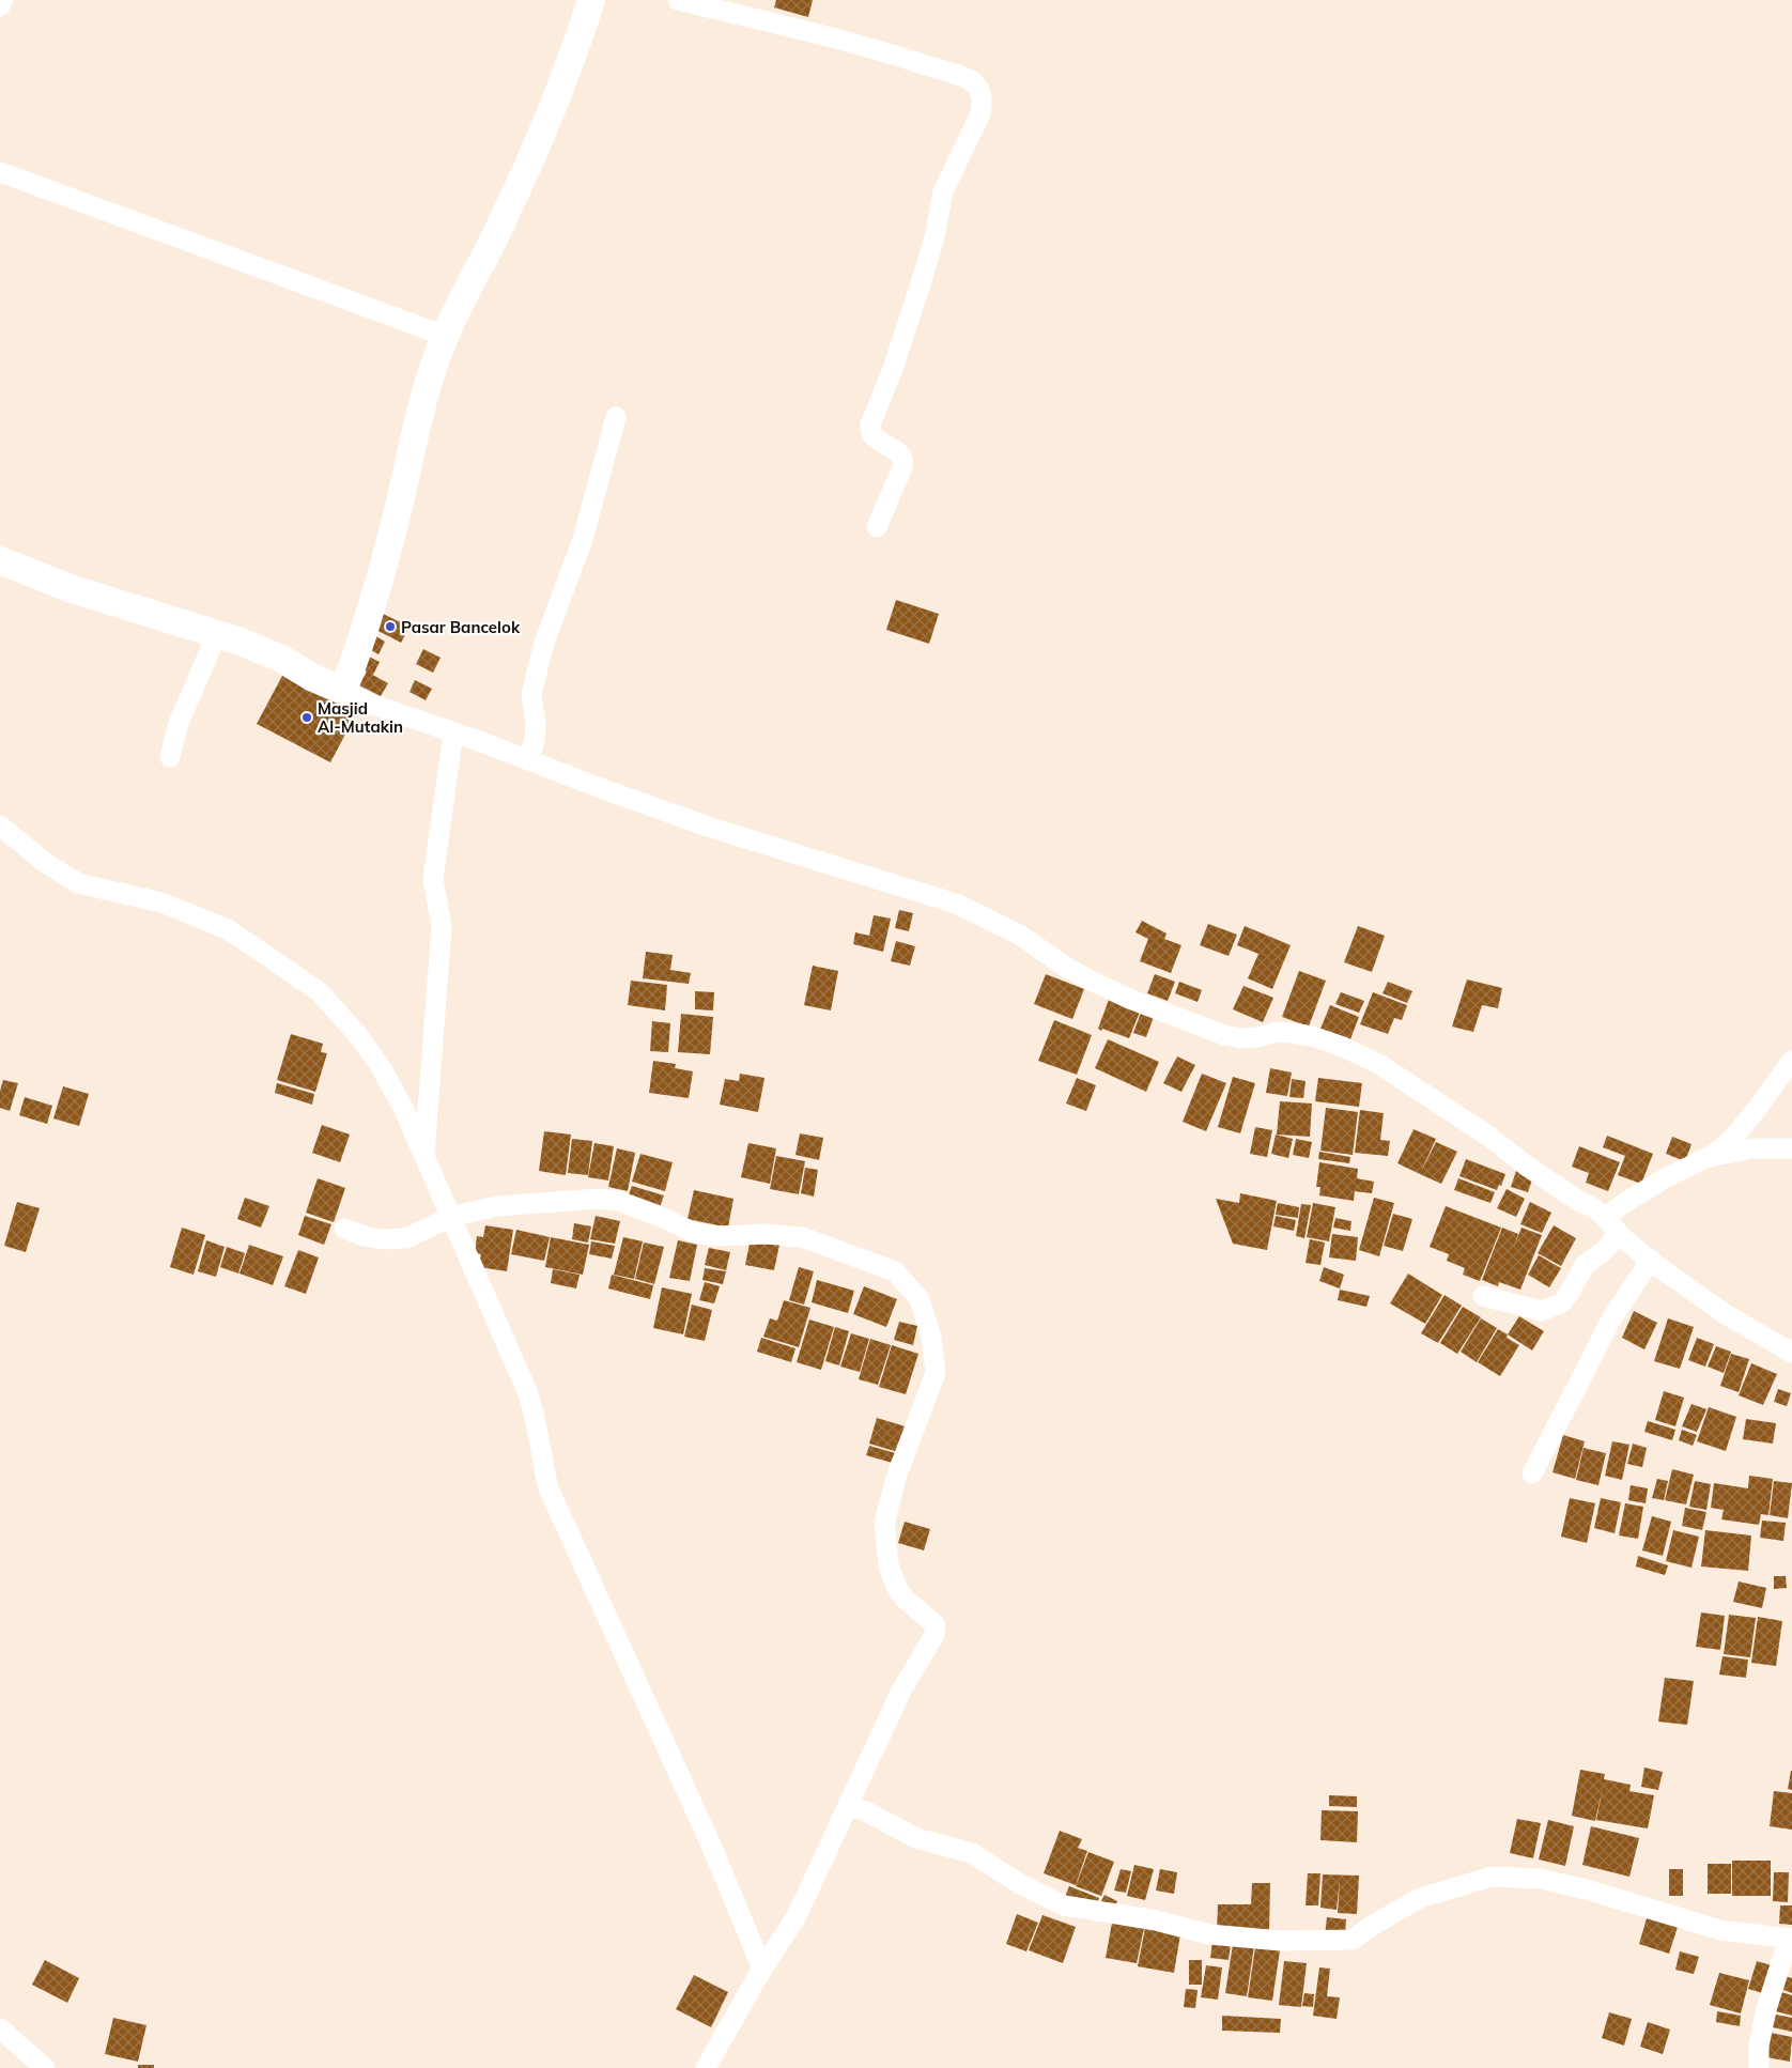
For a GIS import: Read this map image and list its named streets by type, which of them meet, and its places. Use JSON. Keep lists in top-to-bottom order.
{
  "places": ["Pasar Bancelok", "Masjid Al-Mutakin"]
}
